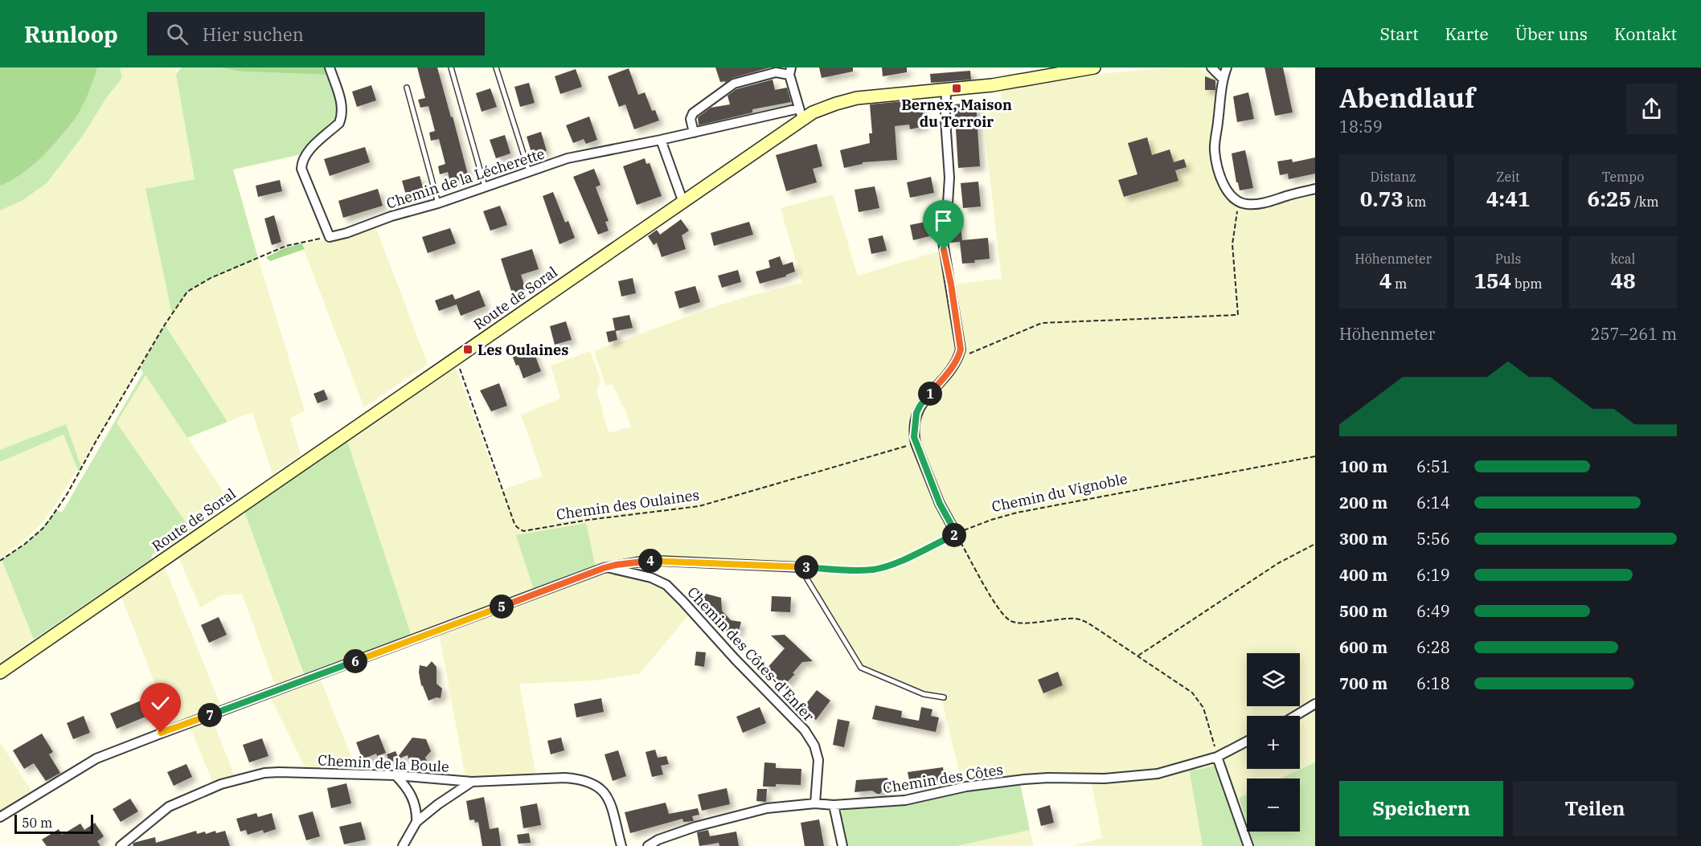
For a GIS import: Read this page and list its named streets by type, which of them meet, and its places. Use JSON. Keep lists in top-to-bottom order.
{
  "streets": {
    "street": [
      "Chemin de la Lécherette",
      "Route de Soral",
      "Chemin des Côtes-d'Enfer",
      "Chemin de la Boule",
      "Chemin des Côtes"
    ],
    "path": ["Chemin du Vignoble", "Chemin des Oulaines"]
  },
  "crossings": [
    ["Chemin de la Lécherette", "Route de Soral"],
    ["Route de Soral", "Chemin des Oulaines"],
    ["Chemin des Côtes-d'Enfer", "Chemin des Côtes"]
  ],
  "places": {
    "transit": ["Bernex, Maison du Terroir", "Les Oulaines"]
  },
  "scale_bar": "50 m",
  "page": {
    "header": "Runloop",
    "search": "Hier suchen",
    "nav": [
      "Start",
      "Karte",
      "Über uns",
      "Kontakt"
    ],
    "heading": ["Abendlauf", "18:59"],
    "stats": [
      ["Distanz", "0.73 km"],
      ["Zeit", "4:41"],
      ["Tempo", "6:25 /km"],
      ["Höhenmeter", "4 m"],
      ["Puls", "154 bpm"],
      ["kcal", "48"]
    ],
    "chart": ["Höhenmeter", "257–261 m"],
    "pins": [
      "1",
      "2",
      "4",
      "3",
      "5",
      "6",
      "7"
    ],
    "list": [
      {
        "name": "100 m",
        "note": "6:51"
      },
      {
        "name": "200 m",
        "note": "6:14"
      },
      {
        "name": "300 m",
        "note": "5:56"
      },
      {
        "name": "400 m",
        "note": "6:19"
      },
      {
        "name": "500 m",
        "note": "6:49"
      },
      {
        "name": "600 m",
        "note": "6:28"
      },
      {
        "name": "700 m",
        "note": "6:18"
      }
    ],
    "map_buttons": ["+", "−"],
    "buttons": ["Speichern", "Teilen"],
    "scale": "50 m"
  }
}
